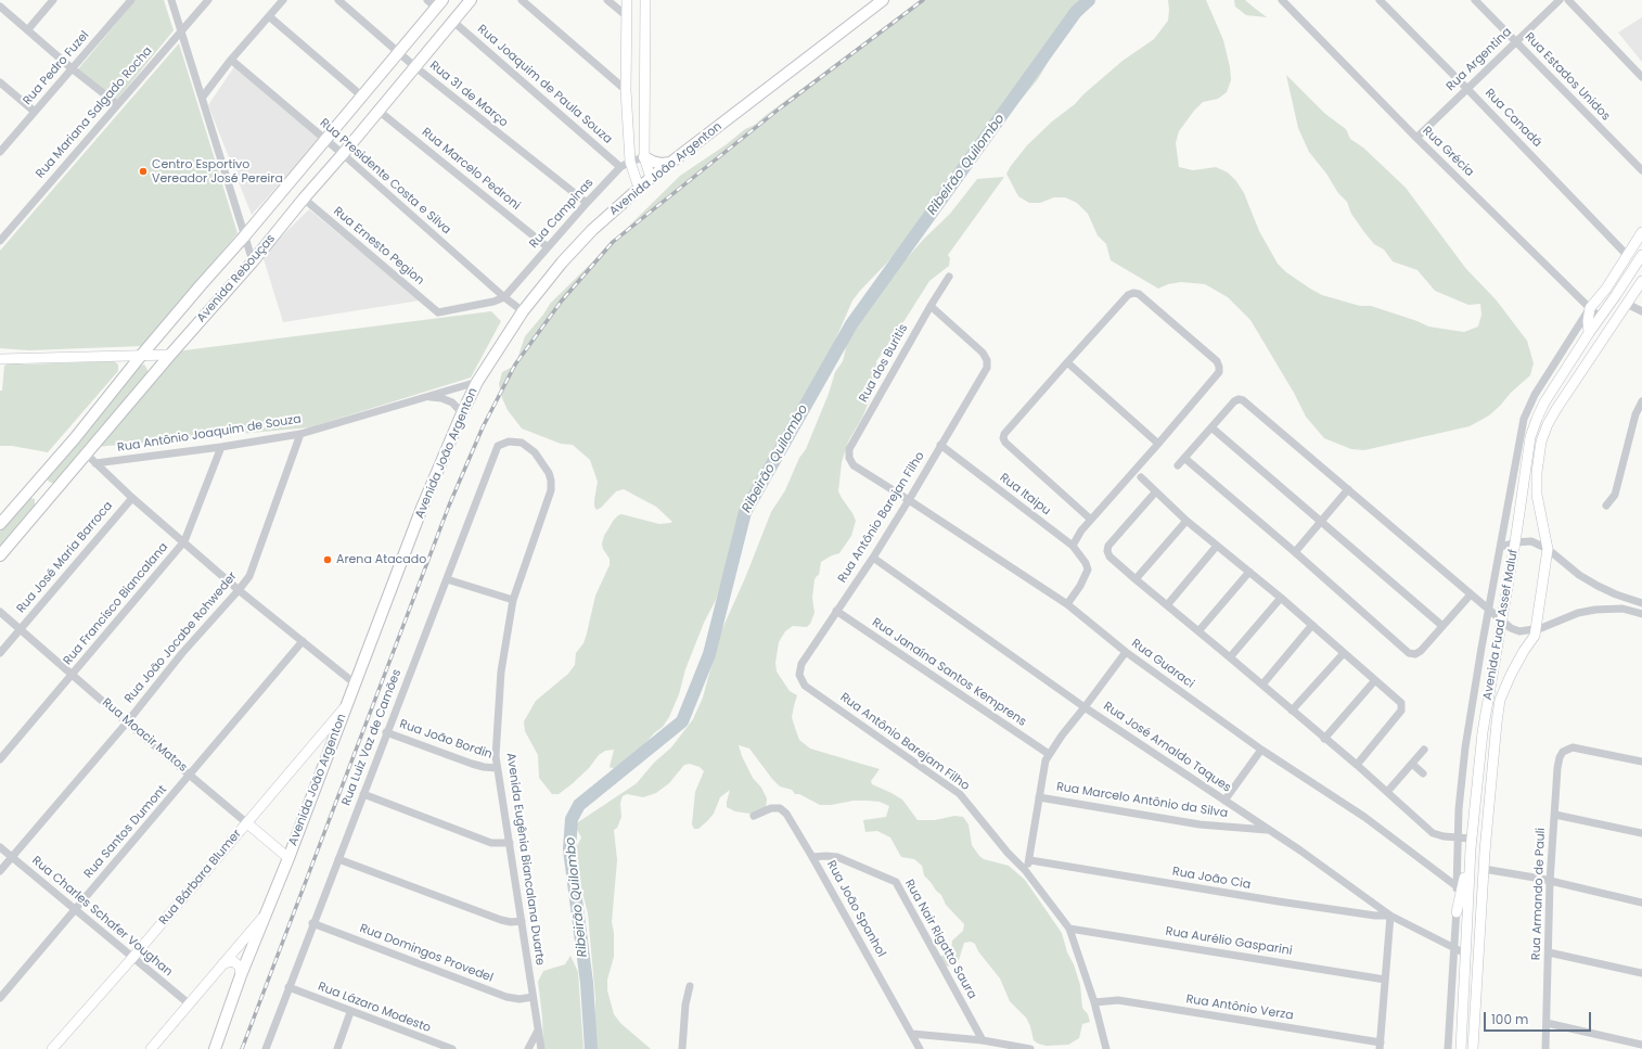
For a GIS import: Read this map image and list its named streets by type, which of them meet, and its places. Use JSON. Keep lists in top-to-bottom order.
{
  "streets": {
    "main road": [
      "Avenida João Argenton",
      "Avenida Rebouças",
      "Avenida Fuad Assef Maluf",
      "Rua Moacir Matos",
      "Rua Bárbara Blumer"
    ],
    "street": [
      "Rua Argentina",
      "Rua Pedro Fuzel",
      "Rua Estados Unidos",
      "Rua Joaquim de Paula Souza",
      "Rua 31 de Março",
      "Rua Mariana Salgado Rocha",
      "Rua Canadá",
      "Rua Grécia",
      "Rua Marcelo Pedroni",
      "Rua Presidente Costa e Silva",
      "Rua Campinas",
      "Rua Ernesto Pegion",
      "Rua dos Buritis",
      "Rua Antônio Joaquim de Souza",
      "Rua Itaipu",
      "Rua Antônio Barejan Filho",
      "Rua José Maria Barroca",
      "Rua Francisco Biancalana",
      "Rua João Jocabe Rohweder",
      "Rua Guaraci",
      "Rua Janaína Santos Kemprens",
      "Rua Luiz Vaz de Camões",
      "Rua João Bordin",
      "Rua Antônio Barejam Filho",
      "Rua José Arnaldo Taques",
      "Rua Marcelo Antônio da Silva",
      "Rua Santos Dumont",
      "Avenida Eugênia Biancalana Duarte",
      "Rua João Cia",
      "Rua Armando de Pauli",
      "Rua João Spanhol",
      "Rua Charles Schafer Voughan",
      "Rua Nair Rigatto Saura",
      "Rua Aurélio Gasparini",
      "Rua Domingos Provedel",
      "Rua Lázaro Modesto",
      "Rua Antônio Verza"
    ]
  },
  "crossings": [
    ["Rua Argentina", "Rua Estados Unidos"],
    ["Rua Argentina", "Rua Canadá"],
    ["Rua Argentina", "Rua Grécia"],
    ["Rua Joaquim de Paula Souza", "Rua Campinas"],
    ["Rua Joaquim de Paula Souza", "Avenida Rebouças"],
    ["Rua 31 de Março", "Rua Campinas"],
    ["Rua 31 de Março", "Avenida Rebouças"],
    ["Rua Grécia", "Avenida Fuad Assef Maluf"],
    ["Rua Marcelo Pedroni", "Rua Campinas"],
    ["Rua Marcelo Pedroni", "Avenida Rebouças"],
    ["Avenida João Argenton", "Rua Presidente Costa e Silva"],
    ["Avenida João Argenton", "Rua Antônio Joaquim de Souza"],
    ["Avenida João Argenton", "Rua Moacir Matos"],
    ["Avenida João Argenton", "Rua Bárbara Blumer"],
    ["Rua Presidente Costa e Silva", "Rua Campinas"],
    ["Rua Presidente Costa e Silva", "Rua Ernesto Pegion"],
    ["Rua Presidente Costa e Silva", "Avenida Rebouças"],
    ["Rua Campinas", "Rua Ernesto Pegion"],
    ["Rua Ernesto Pegion", "Avenida Rebouças"],
    ["Rua dos Buritis", "Rua Antônio Barejan Filho"],
    ["Rua dos Buritis", "Rua Guaraci"],
    ["Rua Antônio Joaquim de Souza", "Rua Francisco Biancalana"],
    ["Rua Antônio Joaquim de Souza", "Rua João Jocabe Rohweder"],
    ["Rua Itaipu", "Rua Antônio Barejan Filho"],
    ["Rua Itaipu", "Rua Guaraci"],
    ["Rua Antônio Barejan Filho", "Rua Guaraci"],
    ["Rua Antônio Barejan Filho", "Rua Janaína Santos Kemprens"],
    ["Rua Antônio Barejan Filho", "Rua Antônio Barejam Filho"],
    ["Rua Antônio Barejan Filho", "Rua José Arnaldo Taques"],
    ["Rua José Maria Barroca", "Rua Moacir Matos"],
    ["Rua Francisco Biancalana", "Rua Moacir Matos"],
    ["Avenida Fuad Assef Maluf", "Rua José Arnaldo Taques"],
    ["Rua João Jocabe Rohweder", "Rua Moacir Matos"],
    ["Rua João Jocabe Rohweder", "Rua Charles Schafer Voughan"],
    ["Rua Moacir Matos", "Rua Santos Dumont"],
    ["Rua Moacir Matos", "Rua Bárbara Blumer"],
    ["Rua Luiz Vaz de Camões", "Rua João Bordin"],
    ["Rua Luiz Vaz de Camões", "Avenida Eugênia Biancalana Duarte"],
    ["Rua Luiz Vaz de Camões", "Rua Domingos Provedel"],
    ["Rua Luiz Vaz de Camões", "Rua Lázaro Modesto"],
    ["Rua João Bordin", "Avenida Eugênia Biancalana Duarte"],
    ["Rua Antônio Barejam Filho", "Rua Aurélio Gasparini"],
    ["Rua Antônio Barejam Filho", "Rua Antônio Verza"],
    ["Rua José Arnaldo Taques", "Rua Marcelo Antônio da Silva"],
    ["Rua José Arnaldo Taques", "Rua João Cia"],
    ["Rua Santos Dumont", "Rua Charles Schafer Voughan"],
    ["Avenida Eugênia Biancalana Duarte", "Rua Domingos Provedel"],
    ["Rua Bárbara Blumer", "Rua Charles Schafer Voughan"],
    ["Rua João Spanhol", "Rua Nair Rigatto Saura"]
  ],
  "water": ["Ribeirão Quilombo"],
  "places": ["Centro Esportivo Vereador José Pereira", "Arena Atacado"],
  "scale_bar": "100 m"
}
